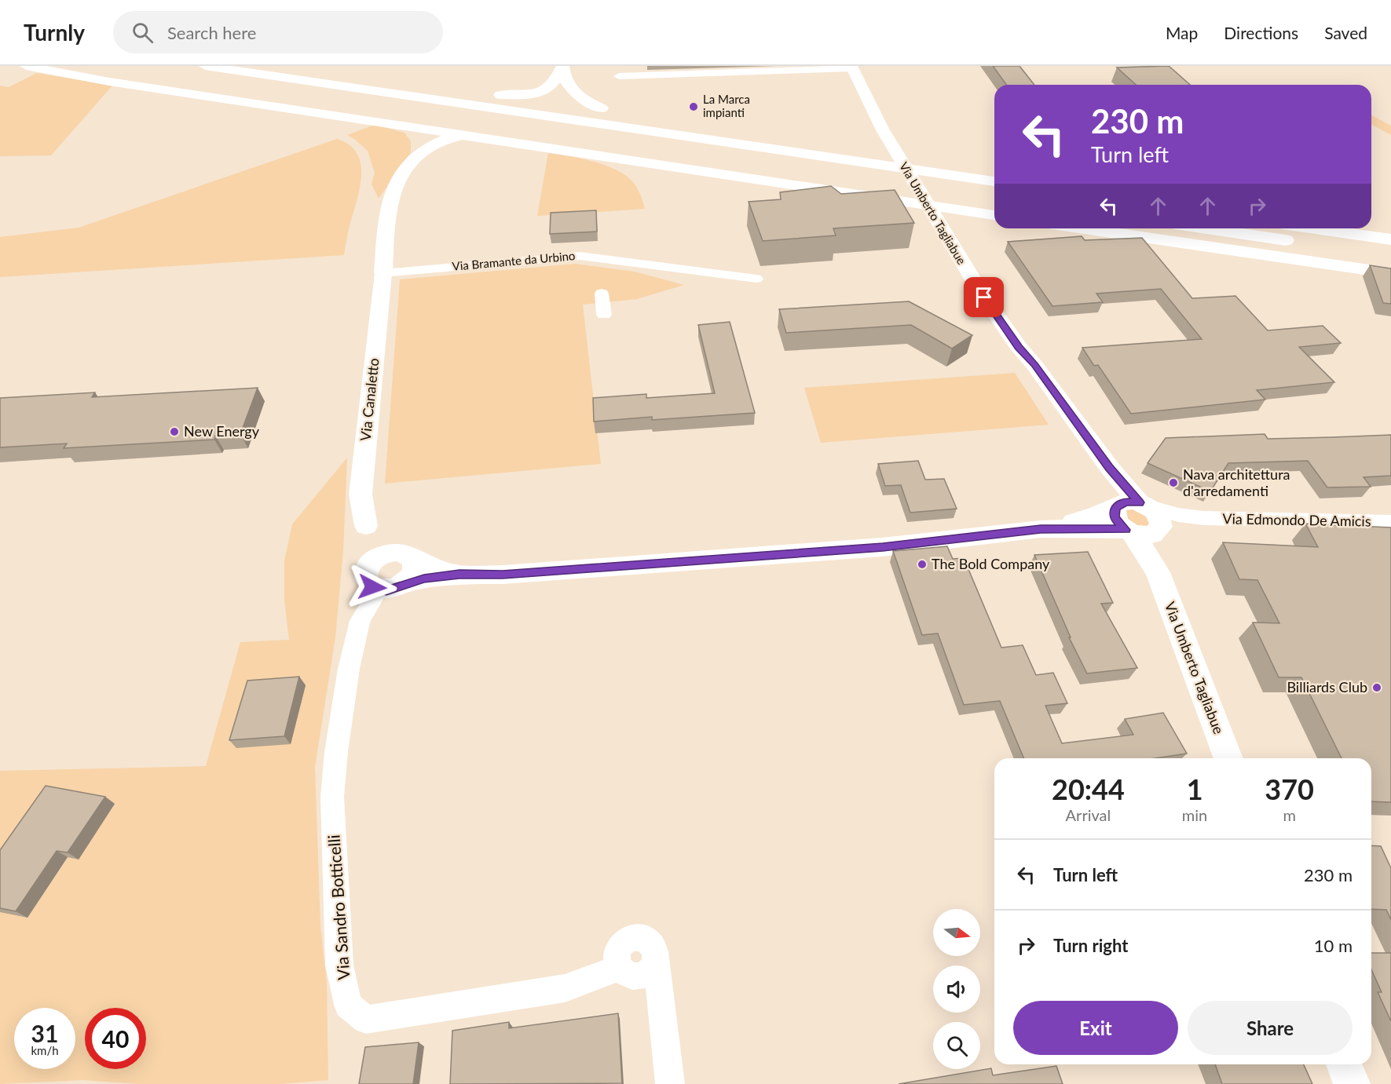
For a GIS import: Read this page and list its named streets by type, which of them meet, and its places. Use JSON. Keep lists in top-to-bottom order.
{
  "streets": {
    "street": [
      "Via Umberto Tagliabue",
      "Via Bramante da Urbino",
      "Via Canaletto",
      "Via Edmondo De Amicis",
      "Via Sandro Botticelli"
    ]
  },
  "crossings": [
    ["Via Umberto Tagliabue", "Via Edmondo De Amicis"],
    ["Via Bramante da Urbino", "Via Canaletto"],
    ["Via Canaletto", "Via Sandro Botticelli"]
  ],
  "places": [
    "La Marca impianti",
    "New Energy",
    "Nava architettura d'arredamenti",
    "The Bold Company",
    "Billiards Club"
  ],
  "north": "right",
  "page": {
    "header": "Turnly",
    "search": "Search here",
    "nav": ["Map", "Directions", "Saved"],
    "turn": ["230 m", "Turn left"],
    "eta": [
      "20:44",
      "Arrival",
      "1",
      "min",
      "370",
      "m"
    ],
    "list": [
      {
        "name": "Turn left",
        "value": "230 m"
      },
      {
        "name": "Turn right",
        "value": "10 m"
      }
    ],
    "buttons": ["Exit", "Share"],
    "speed": "31 km/h",
    "limit": "40"
  }
}
